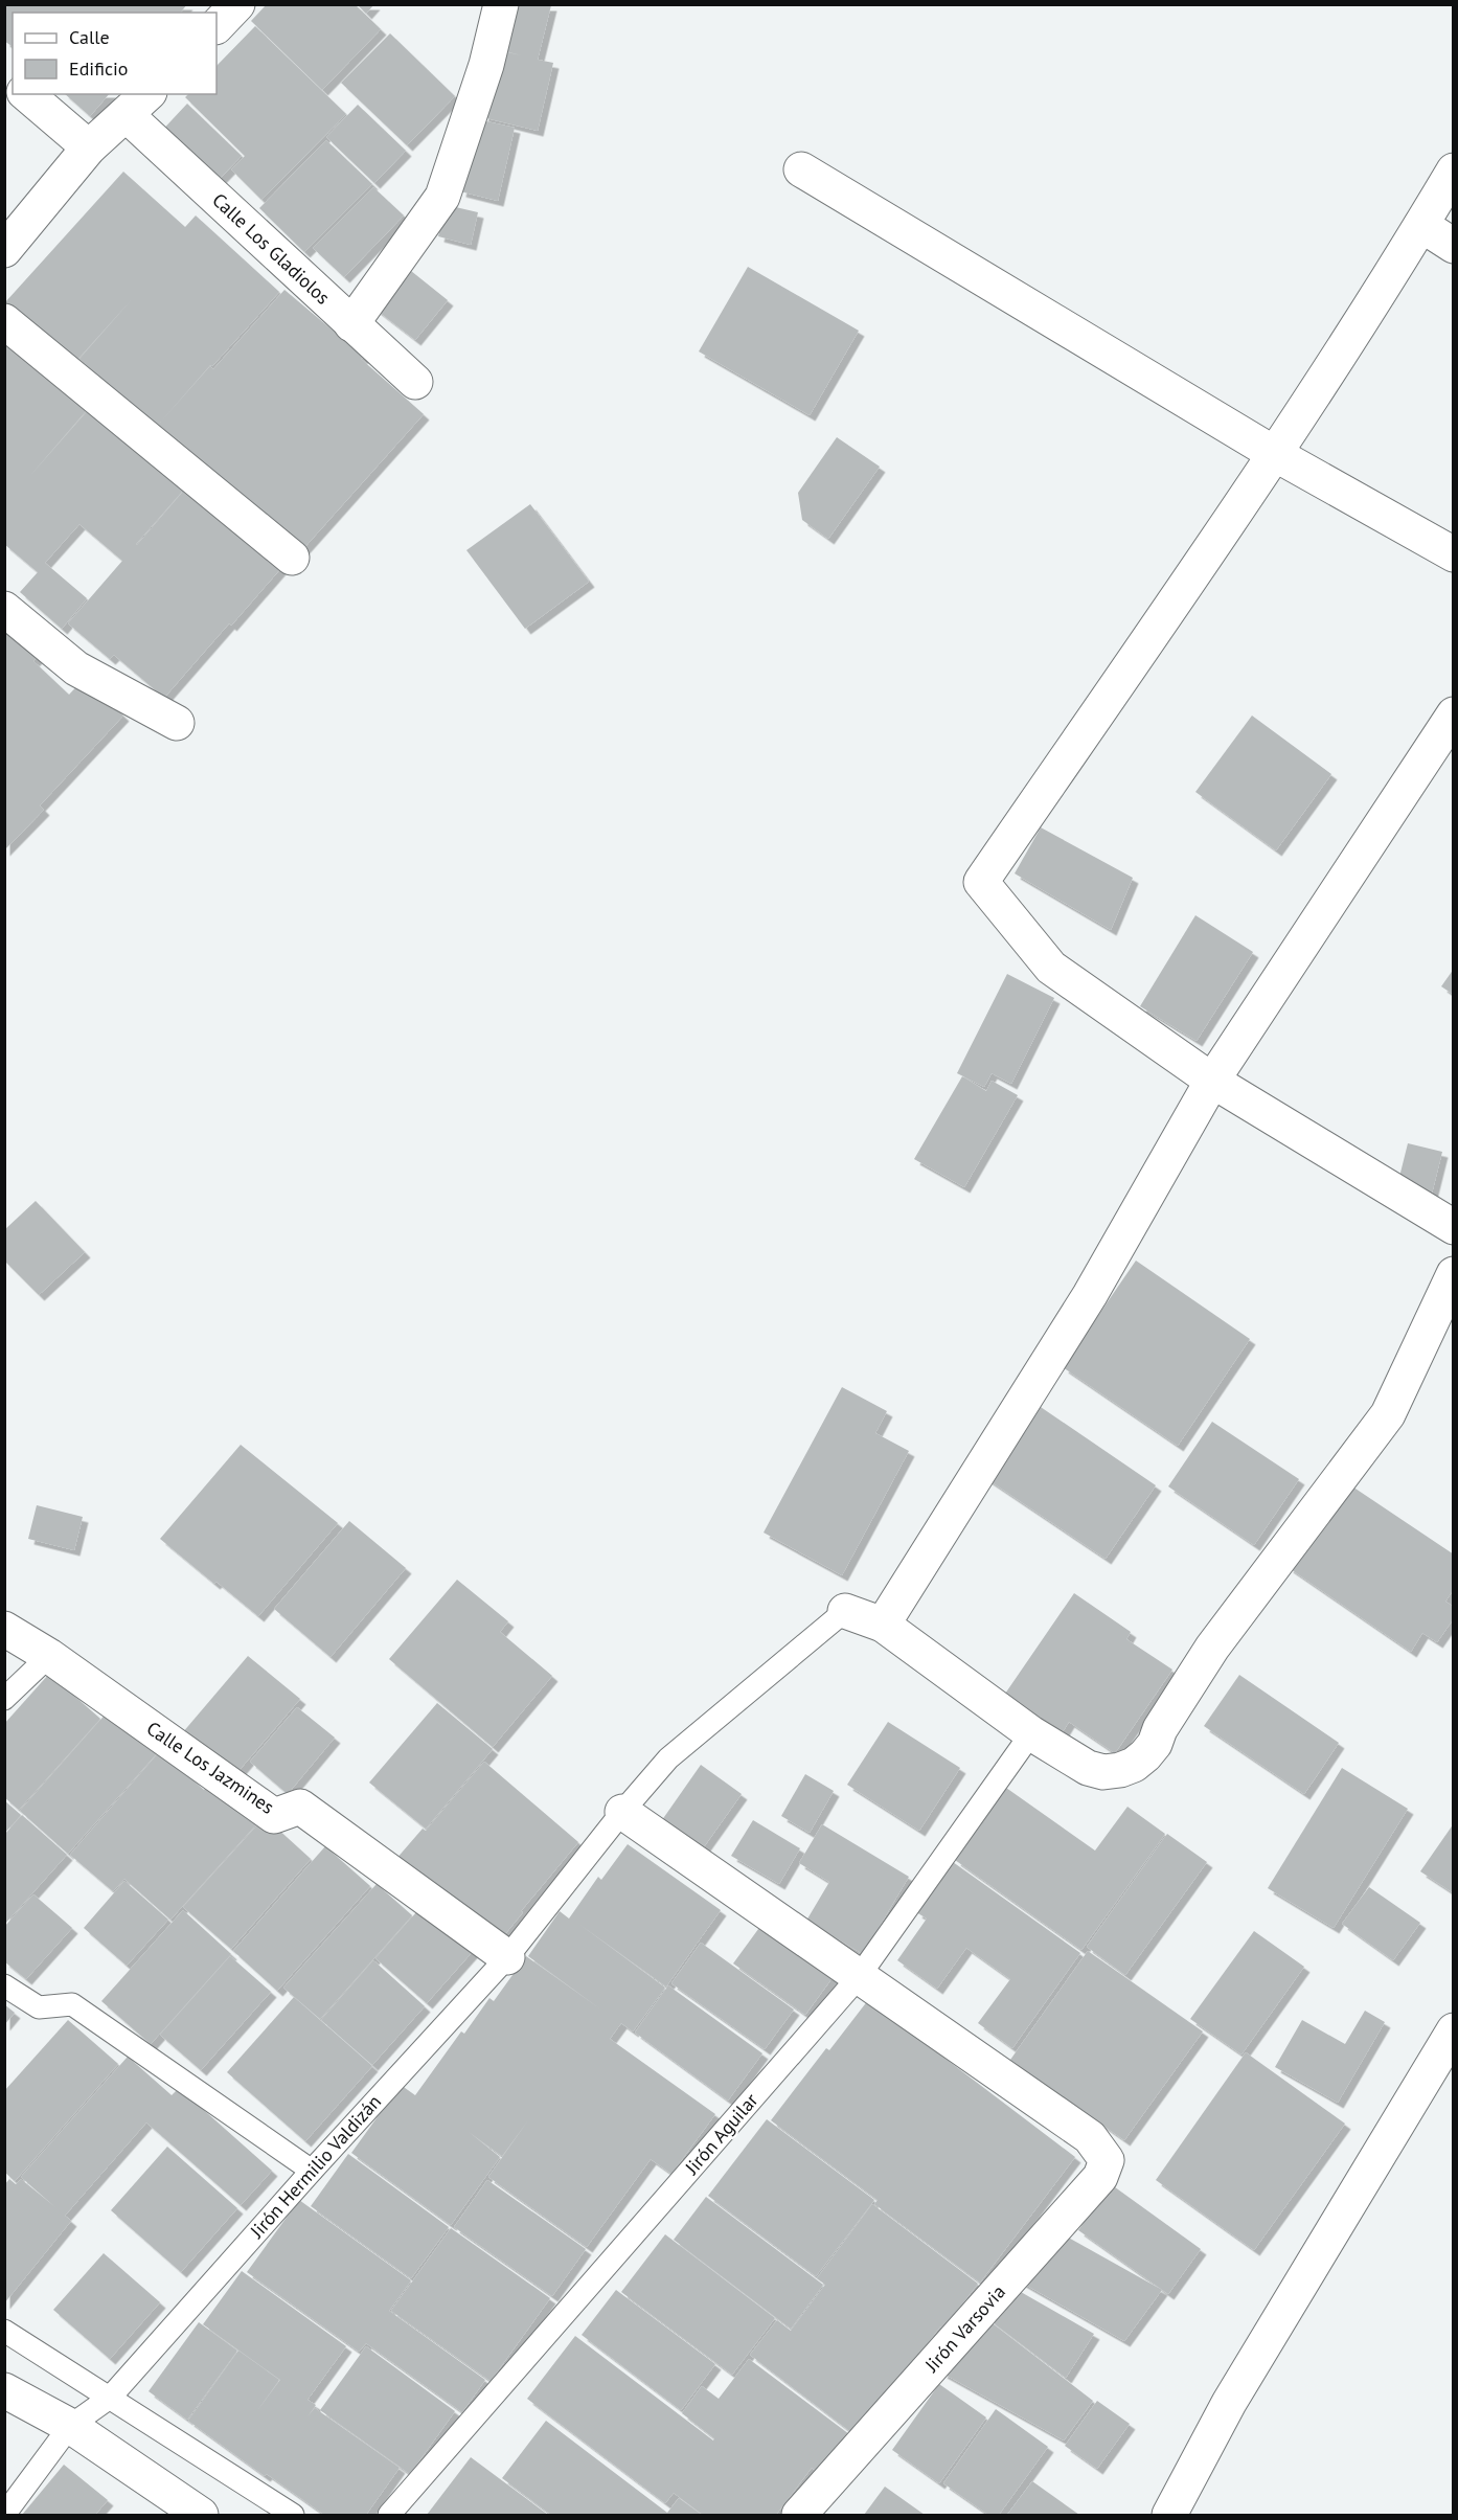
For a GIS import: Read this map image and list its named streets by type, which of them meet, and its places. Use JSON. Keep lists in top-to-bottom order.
{
  "streets": {
    "street": ["Calle Los Gladiolos", "Calle Los Jazmines", "Jirón Varsovia"],
    "lane": ["Jirón Aguilar", "Jirón Hermilio Valdizán"]
  },
  "crossings": [
    ["Calle Los Jazmines", "Jirón Hermilio Valdizán"],
    ["Jirón Aguilar", "Jirón Varsovia"]
  ],
  "legend": ["Calle", "Edificio"]
}
